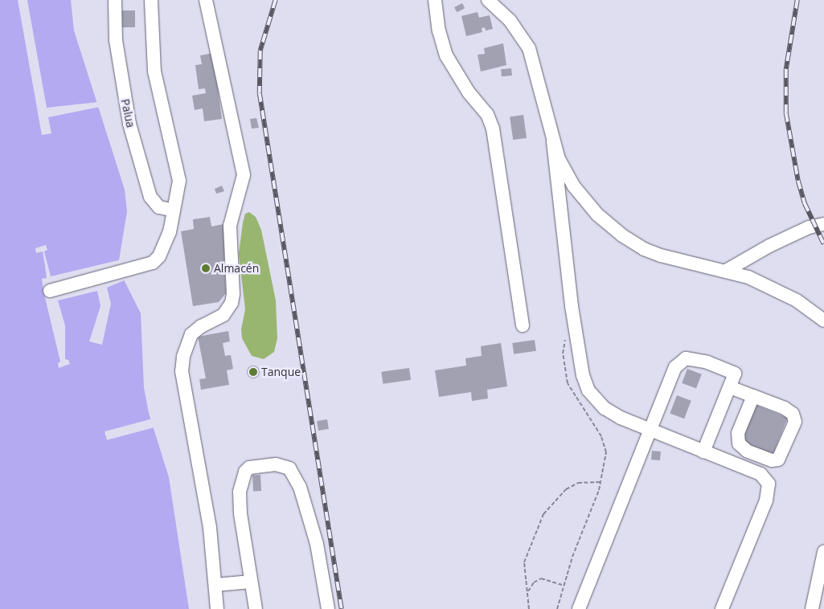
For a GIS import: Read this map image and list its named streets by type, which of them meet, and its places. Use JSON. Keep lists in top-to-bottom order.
{
  "streets": {
    "street": ["Palua"]
  },
  "places": ["Almacén", "Tanque"]
}
